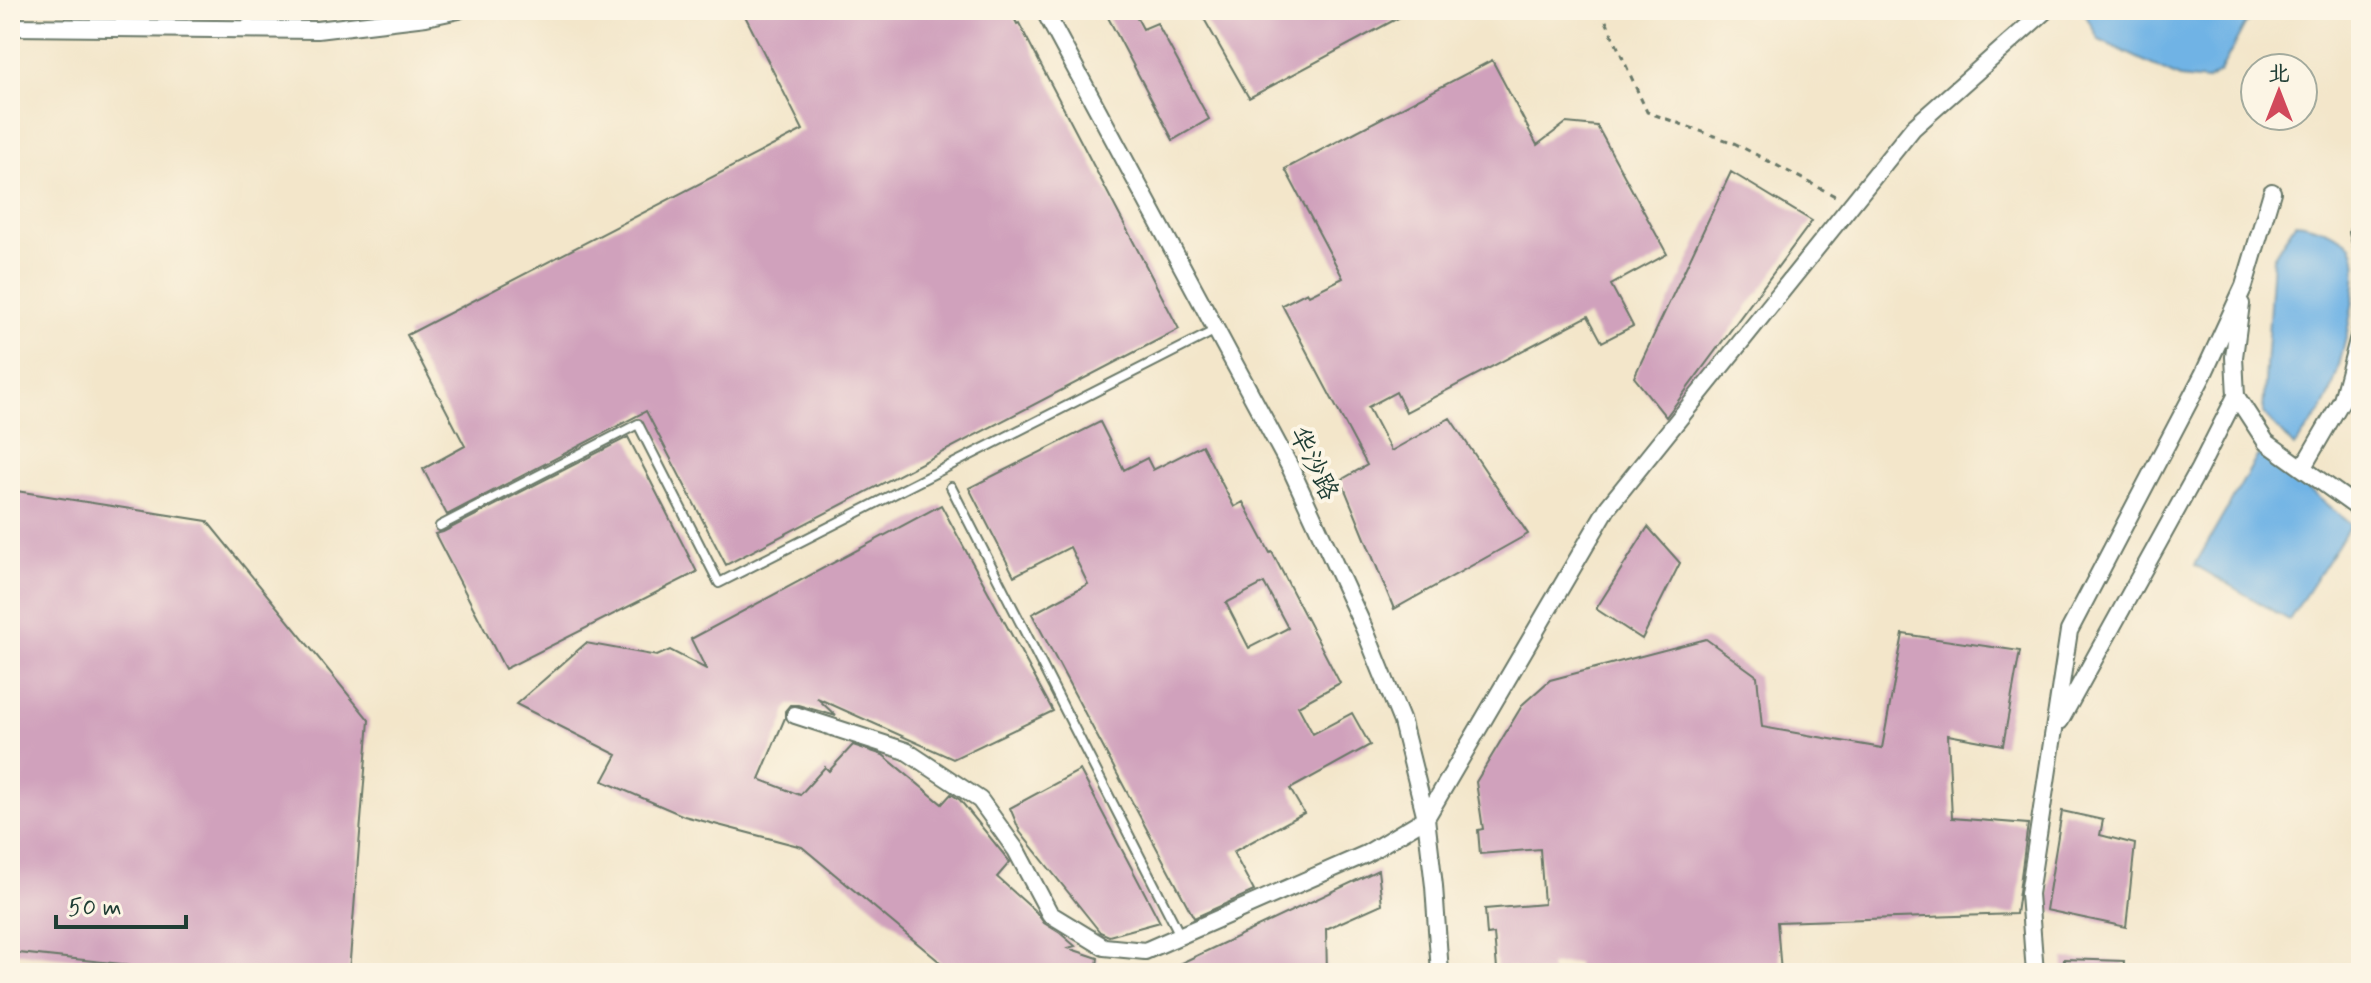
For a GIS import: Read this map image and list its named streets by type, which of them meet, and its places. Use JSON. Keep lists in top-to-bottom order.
{
  "streets": {
    "street": ["华沙路"]
  },
  "scale_bar": "50 m",
  "north": "top"
}
